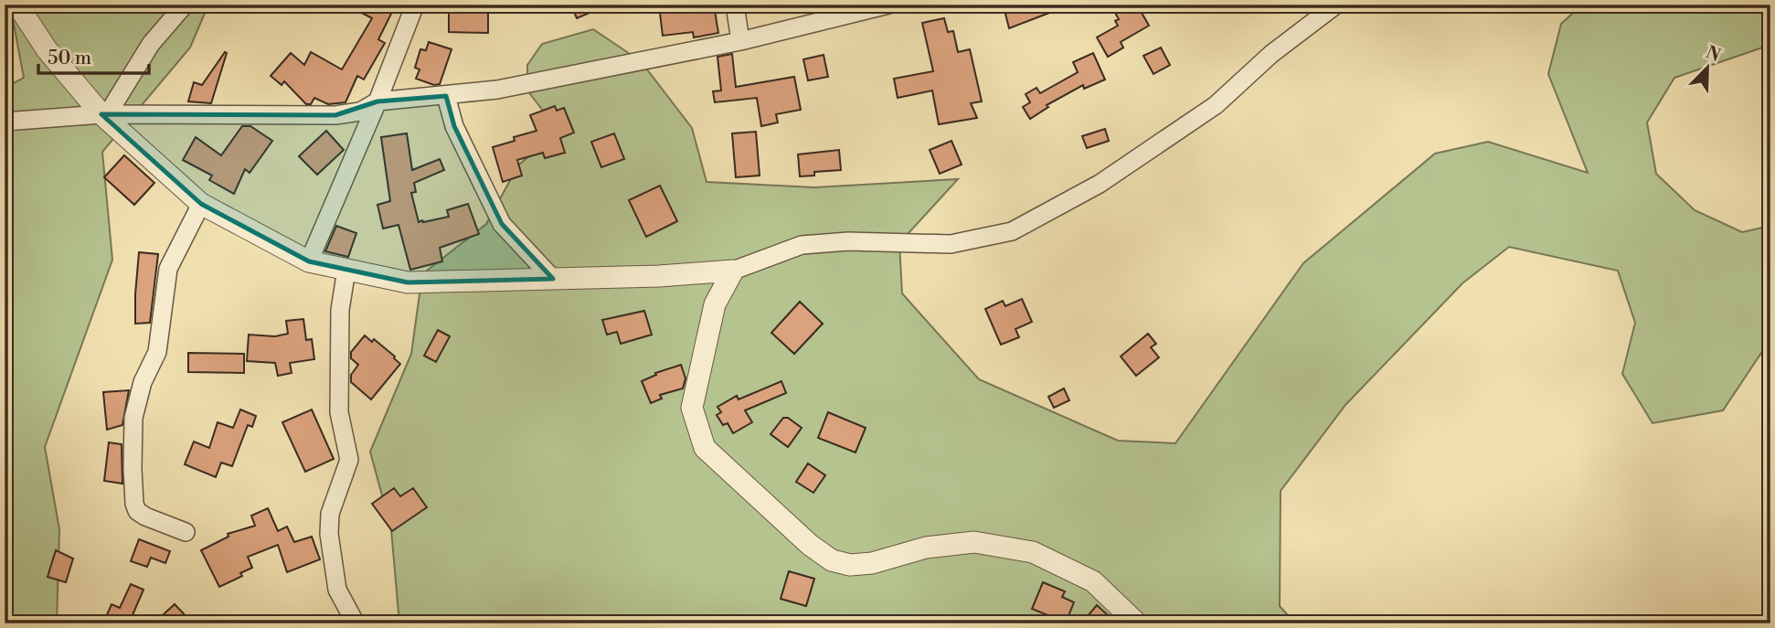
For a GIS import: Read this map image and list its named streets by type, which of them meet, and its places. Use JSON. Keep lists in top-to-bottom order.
{
  "scale_bar": "50 m",
  "north": "top right"
}
